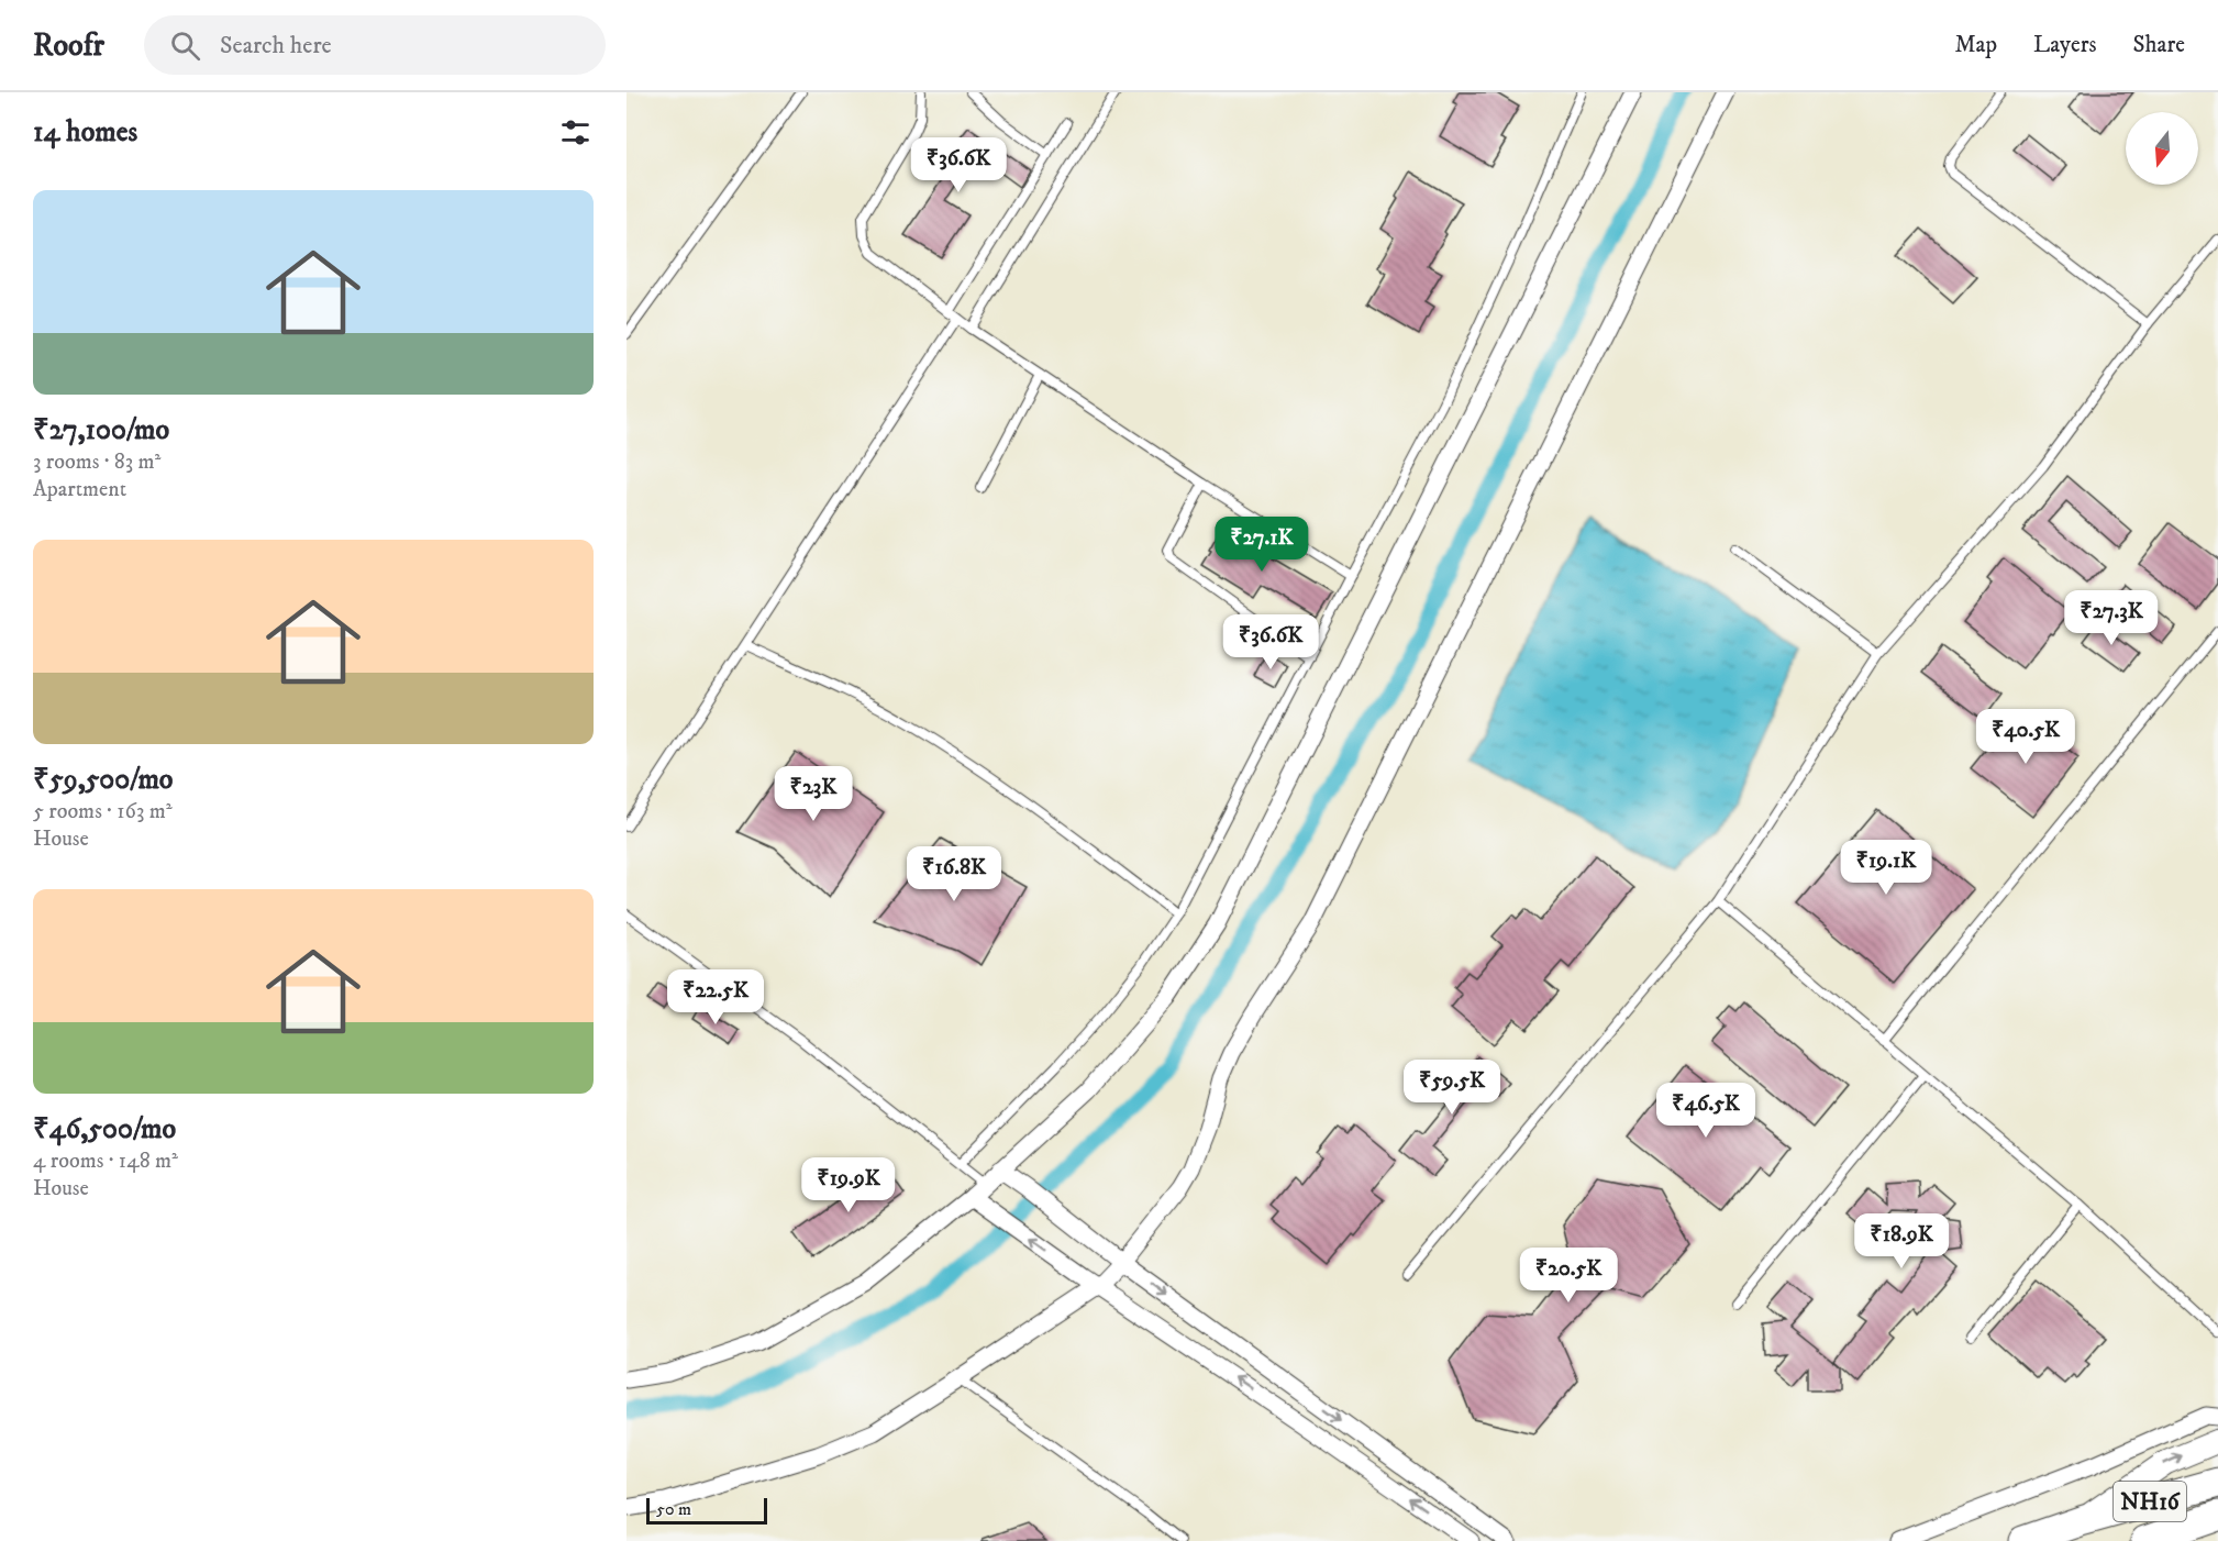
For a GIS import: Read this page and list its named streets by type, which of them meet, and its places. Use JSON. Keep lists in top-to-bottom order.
{
  "streets": {
    "highway": ["NH16"]
  },
  "scale_bar": "50 m",
  "north": "bottom",
  "page": {
    "header": "Roofr",
    "search": "Search here",
    "nav": ["Map", "Layers", "Share"],
    "heading": "14 homes",
    "price": [
      "₹36.6K",
      "₹27.1K",
      "₹27.3K",
      "₹36.6K",
      "₹40.5K",
      "₹23K",
      "₹19.1K",
      "₹16.8K",
      "₹22.5K",
      "₹59.5K",
      "₹46.5K",
      "₹19.9K",
      "₹18.9K",
      "₹20.5K"
    ],
    "list": [
      {
        "name": "₹27,100/mo",
        "note": "3 rooms · 83 m² · Apartment"
      },
      {
        "name": "₹59,500/mo",
        "note": "5 rooms · 163 m² · House"
      },
      {
        "name": "₹46,500/mo",
        "note": "4 rooms · 148 m² · House"
      }
    ],
    "scale": "50 m"
  }
}
